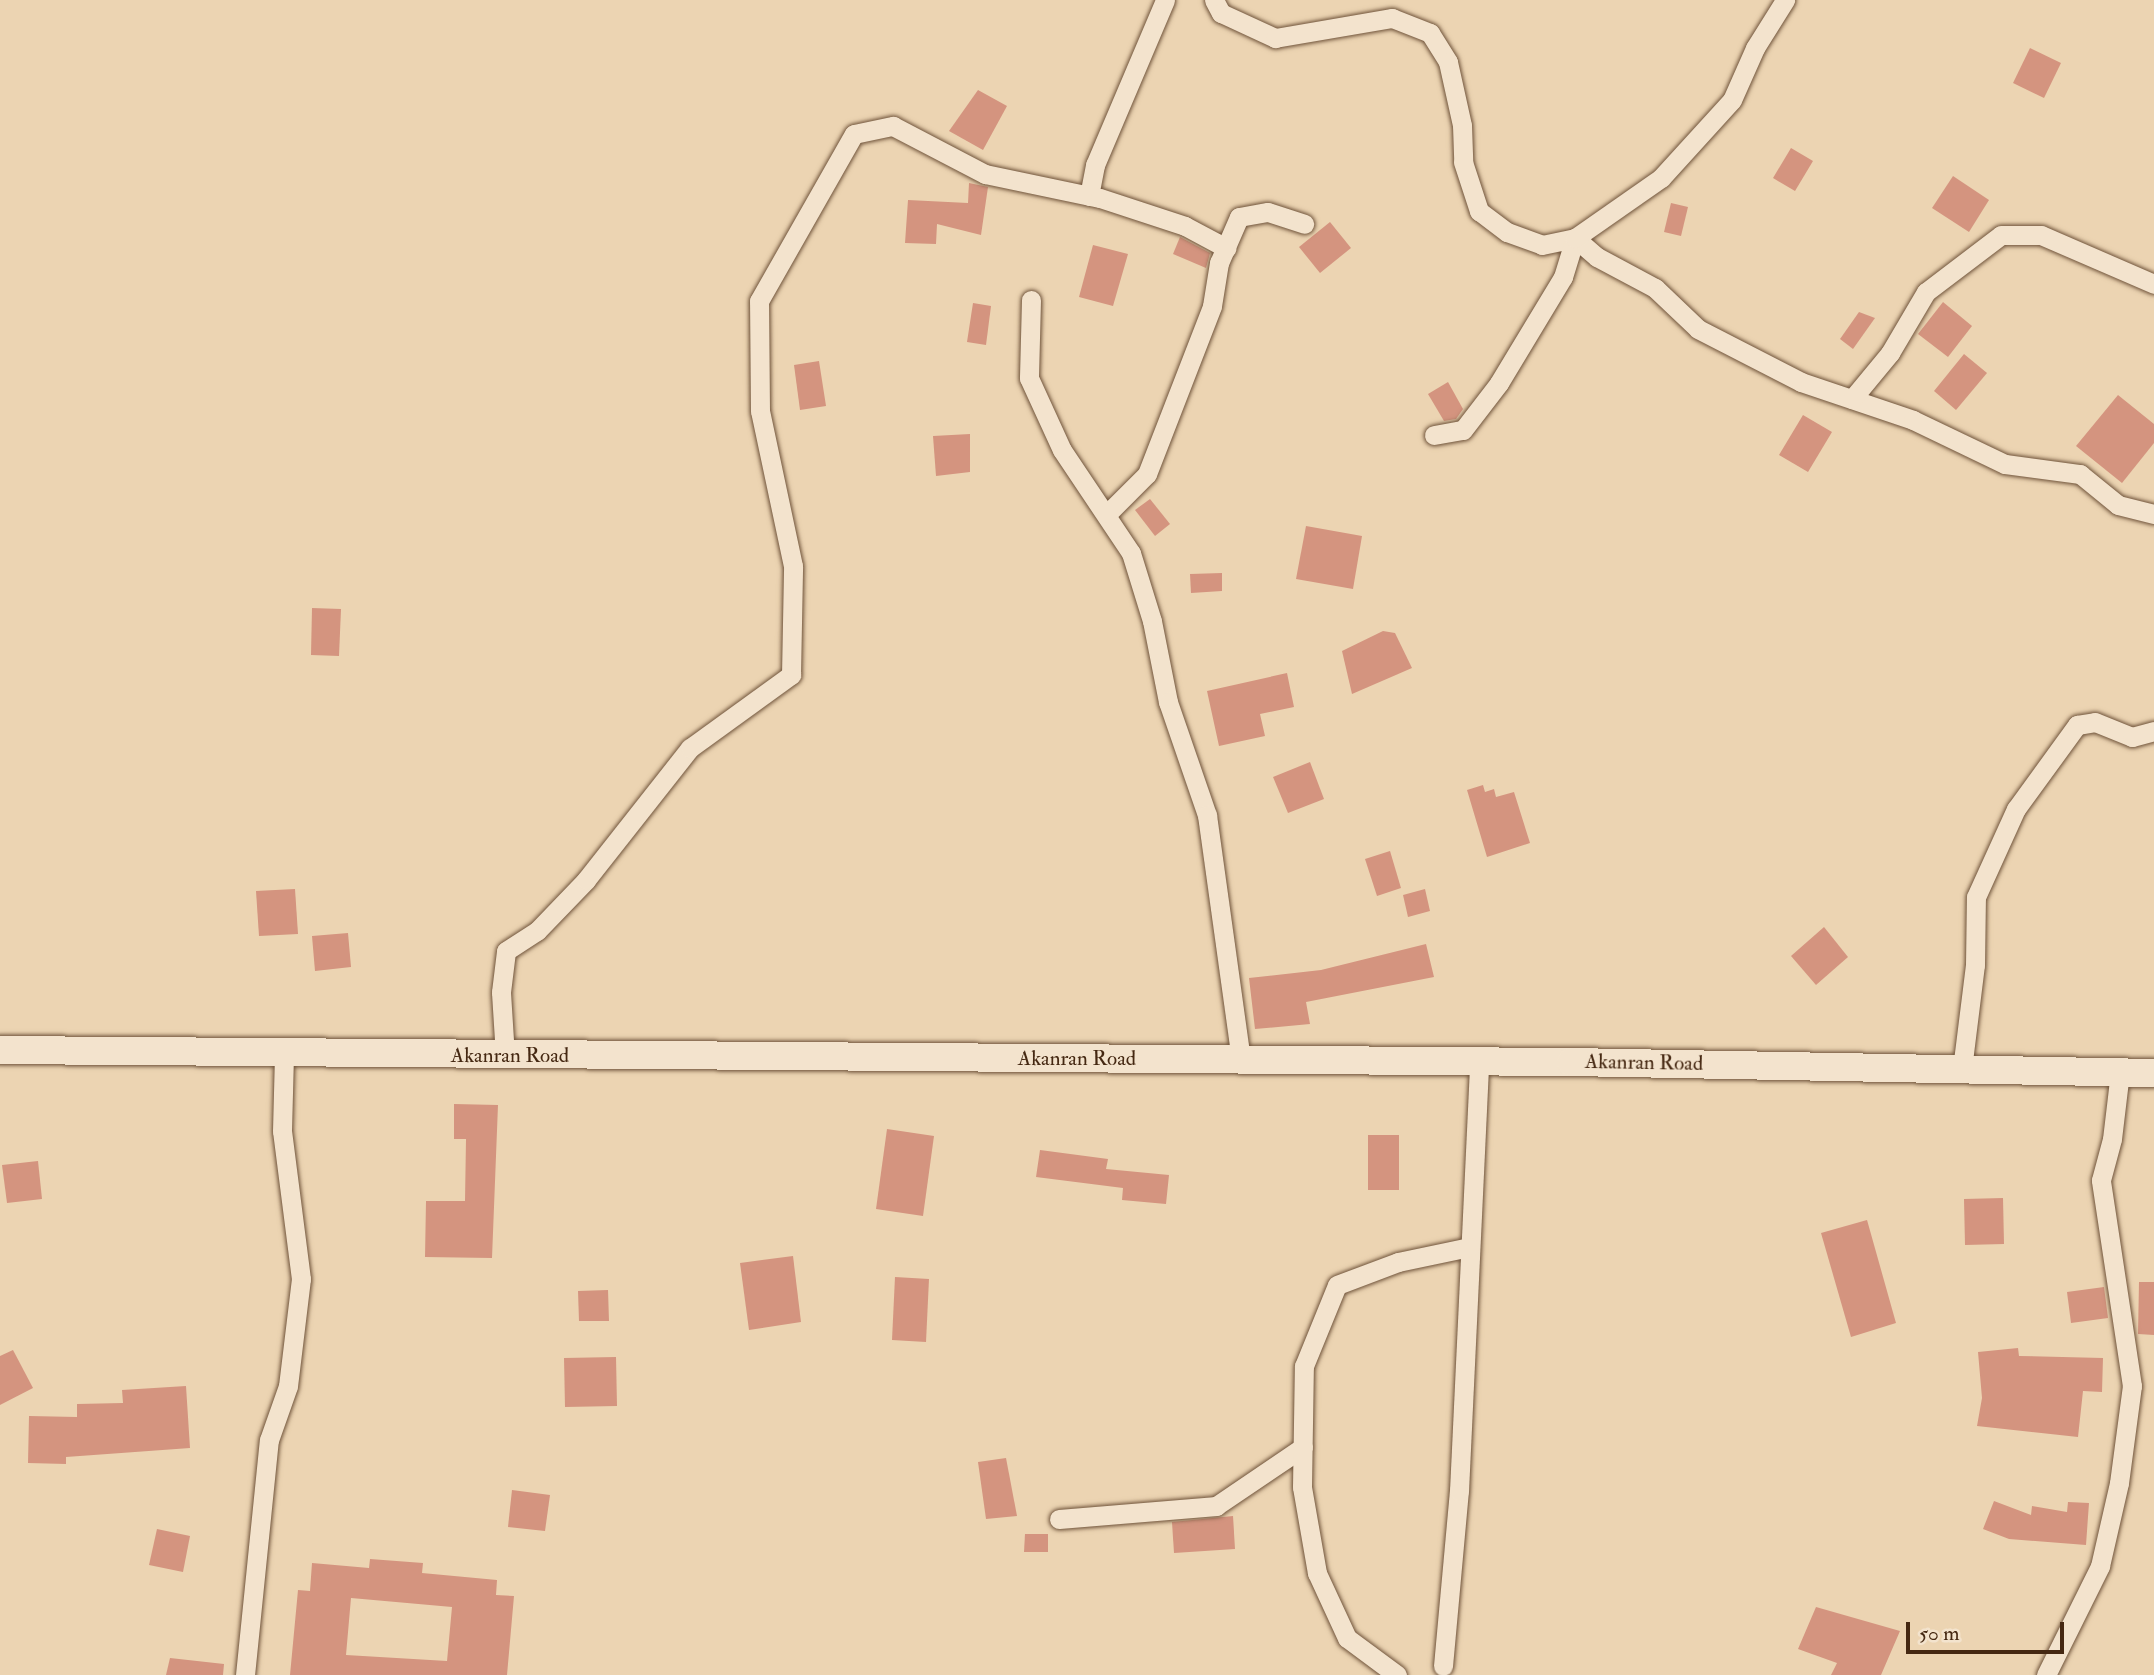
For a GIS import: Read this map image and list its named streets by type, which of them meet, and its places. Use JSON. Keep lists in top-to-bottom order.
{
  "streets": {
    "main road": ["Akanran Road"]
  },
  "scale_bar": "50 m"
}
